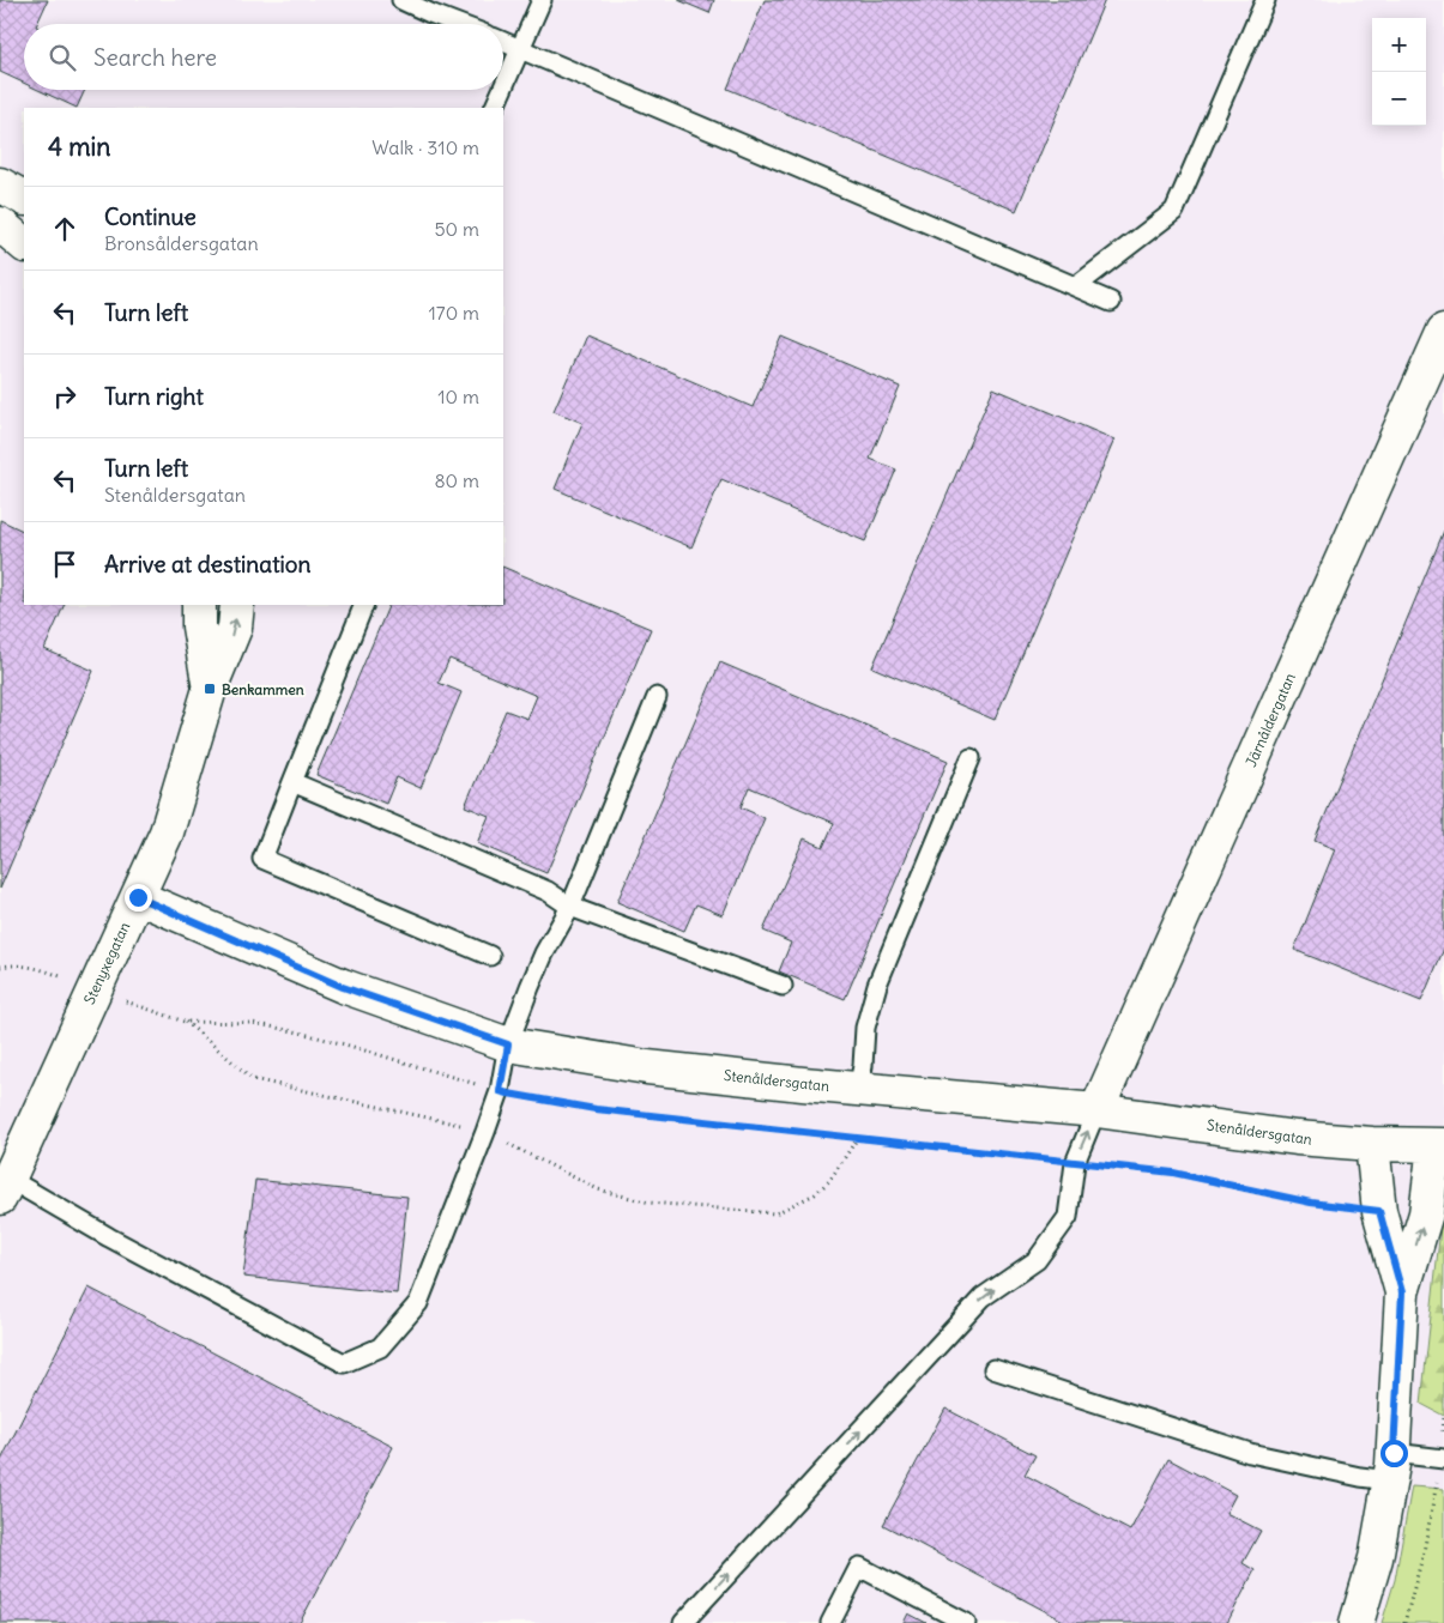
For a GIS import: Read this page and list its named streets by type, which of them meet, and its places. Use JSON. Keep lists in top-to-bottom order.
{
  "streets": {
    "street": ["Järnåldergatan", "Stenyxegatan", "Stenåldersgatan"]
  },
  "crossings": [
    ["Järnåldergatan", "Stenåldersgatan"],
    ["Stenyxegatan", "Stenåldersgatan"]
  ],
  "places": {
    "transit": ["Benkammen"]
  },
  "page": {
    "map_buttons": ["+", "−"],
    "search": "Search here",
    "heading": ["4 min", "Walk · 310 m"],
    "list": [
      ["Continue", "Bronsåldersgatan", "50 m"],
      ["Turn left", "170 m"],
      ["Turn right", "10 m"],
      ["Turn left", "Stenåldersgatan", "80 m"],
      "Arrive at destination"
    ]
  }
}
